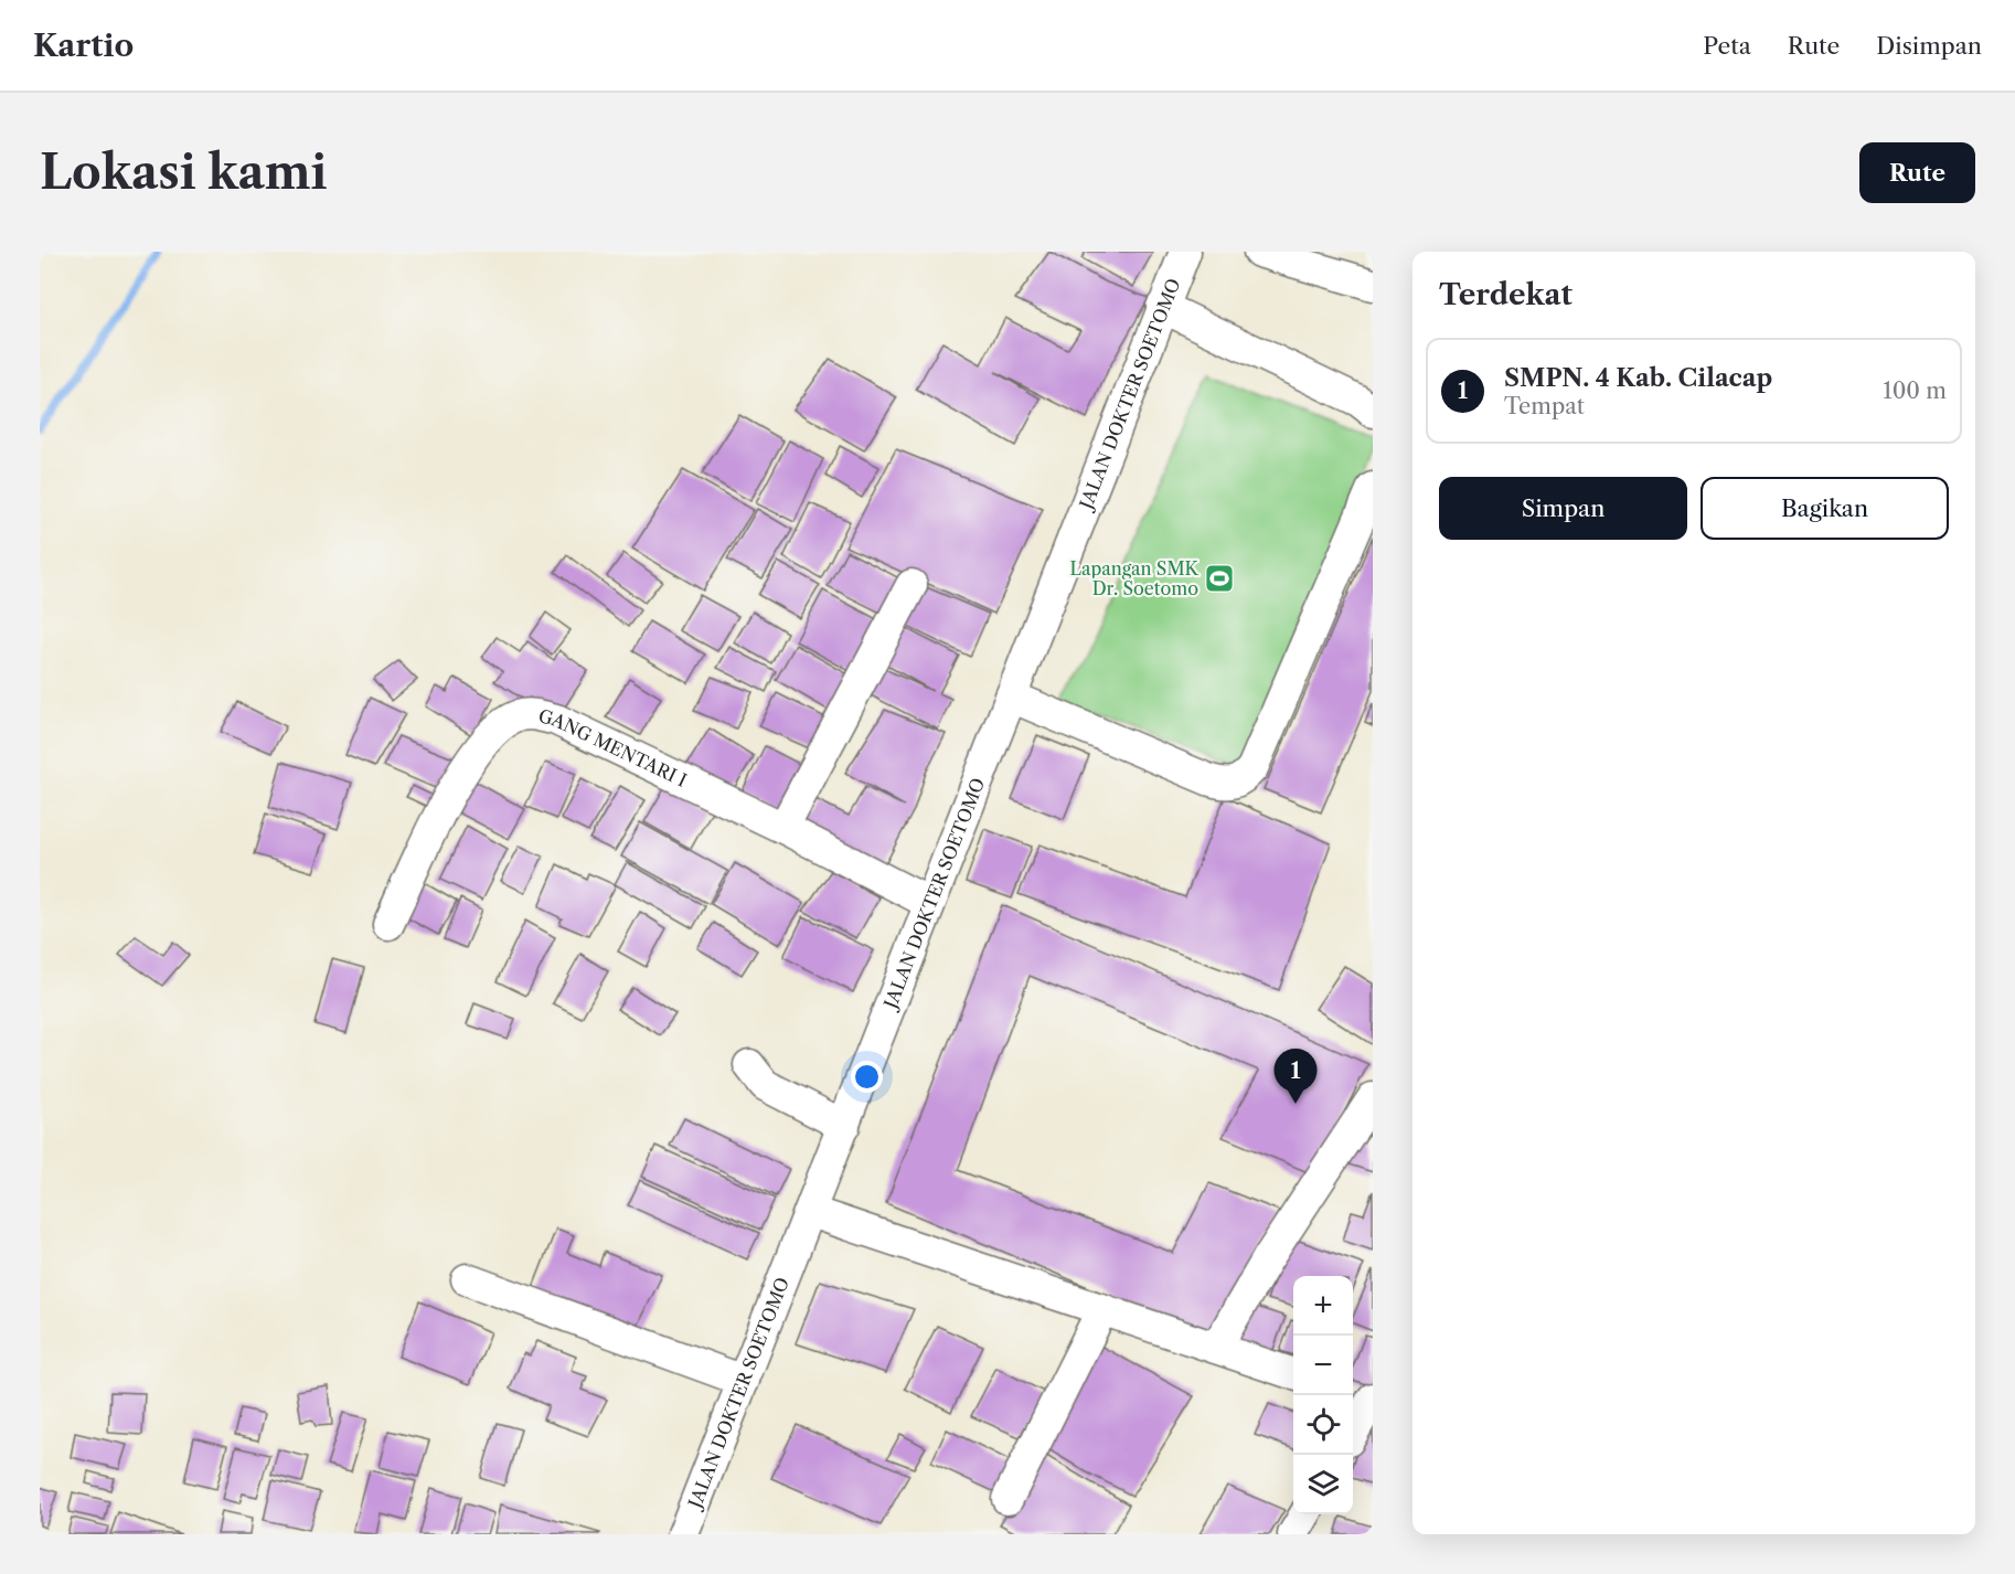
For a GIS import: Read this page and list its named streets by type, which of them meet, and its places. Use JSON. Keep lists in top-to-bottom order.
{
  "streets": {
    "street": ["JALAN DOKTER SOETOMO", "GANG MENTARI I"]
  },
  "crossings": [
    ["JALAN DOKTER SOETOMO", "GANG MENTARI I"]
  ],
  "places": {
    "sports": ["Lapangan SMK Dr. Soetomo"]
  },
  "page": {
    "header": "Kartio",
    "nav": ["Peta", "Rute", "Disimpan"],
    "buttons": [
      "Rute",
      ["Simpan", "Bagikan"]
    ],
    "title": "Lokasi kami",
    "heading": "Terdekat",
    "list": [
      {
        "mark": "1",
        "name": "SMPN. 4 Kab. Cilacap",
        "note": "Tempat",
        "value": "100 m"
      }
    ],
    "pins": "1",
    "map_buttons": ["+", "−"]
  }
}
